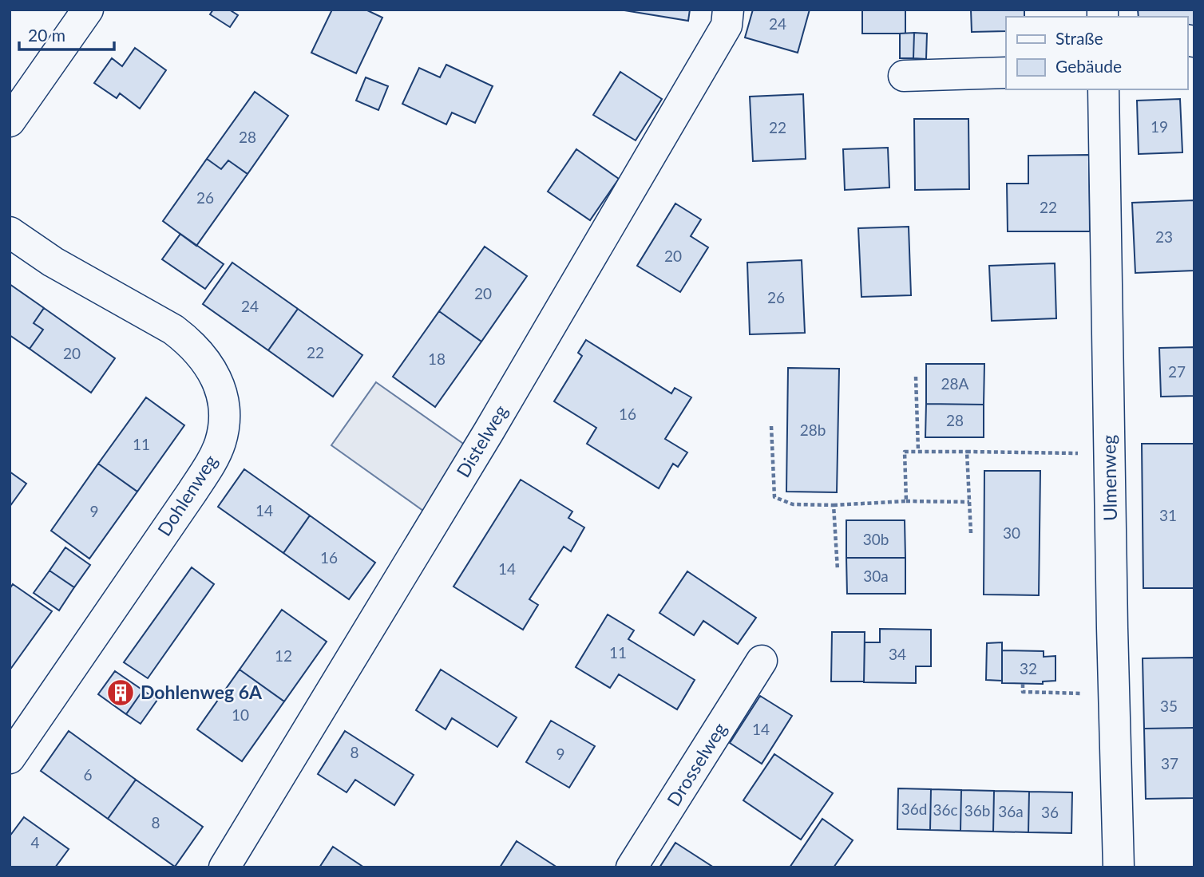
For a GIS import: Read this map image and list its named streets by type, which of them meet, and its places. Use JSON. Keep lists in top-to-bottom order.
{
  "streets": {
    "street": [
      "Distelweg",
      "Ulmenweg",
      "Dohlenweg",
      "Drosselweg"
    ]
  },
  "places": {
    "building": ["Dohlenweg 6A"]
  },
  "house_numbers": [
    "24",
    "19",
    "22",
    "28",
    "26",
    "22",
    "23",
    "20",
    "20",
    "26",
    "24",
    "22",
    "20",
    "18",
    "27",
    "28A",
    "16",
    "28",
    "28b",
    "11",
    "14",
    "9",
    "31",
    "30",
    "30b",
    "16",
    "14",
    "30a",
    "11",
    "34",
    "12",
    "32",
    "35",
    "10",
    "14",
    "8",
    "9",
    "37",
    "6",
    "36d",
    "36c",
    "36b",
    "36a",
    "36",
    "8",
    "4"
  ],
  "legend": ["Straße", "Gebäude"],
  "scale_bar": "20 m"
}
